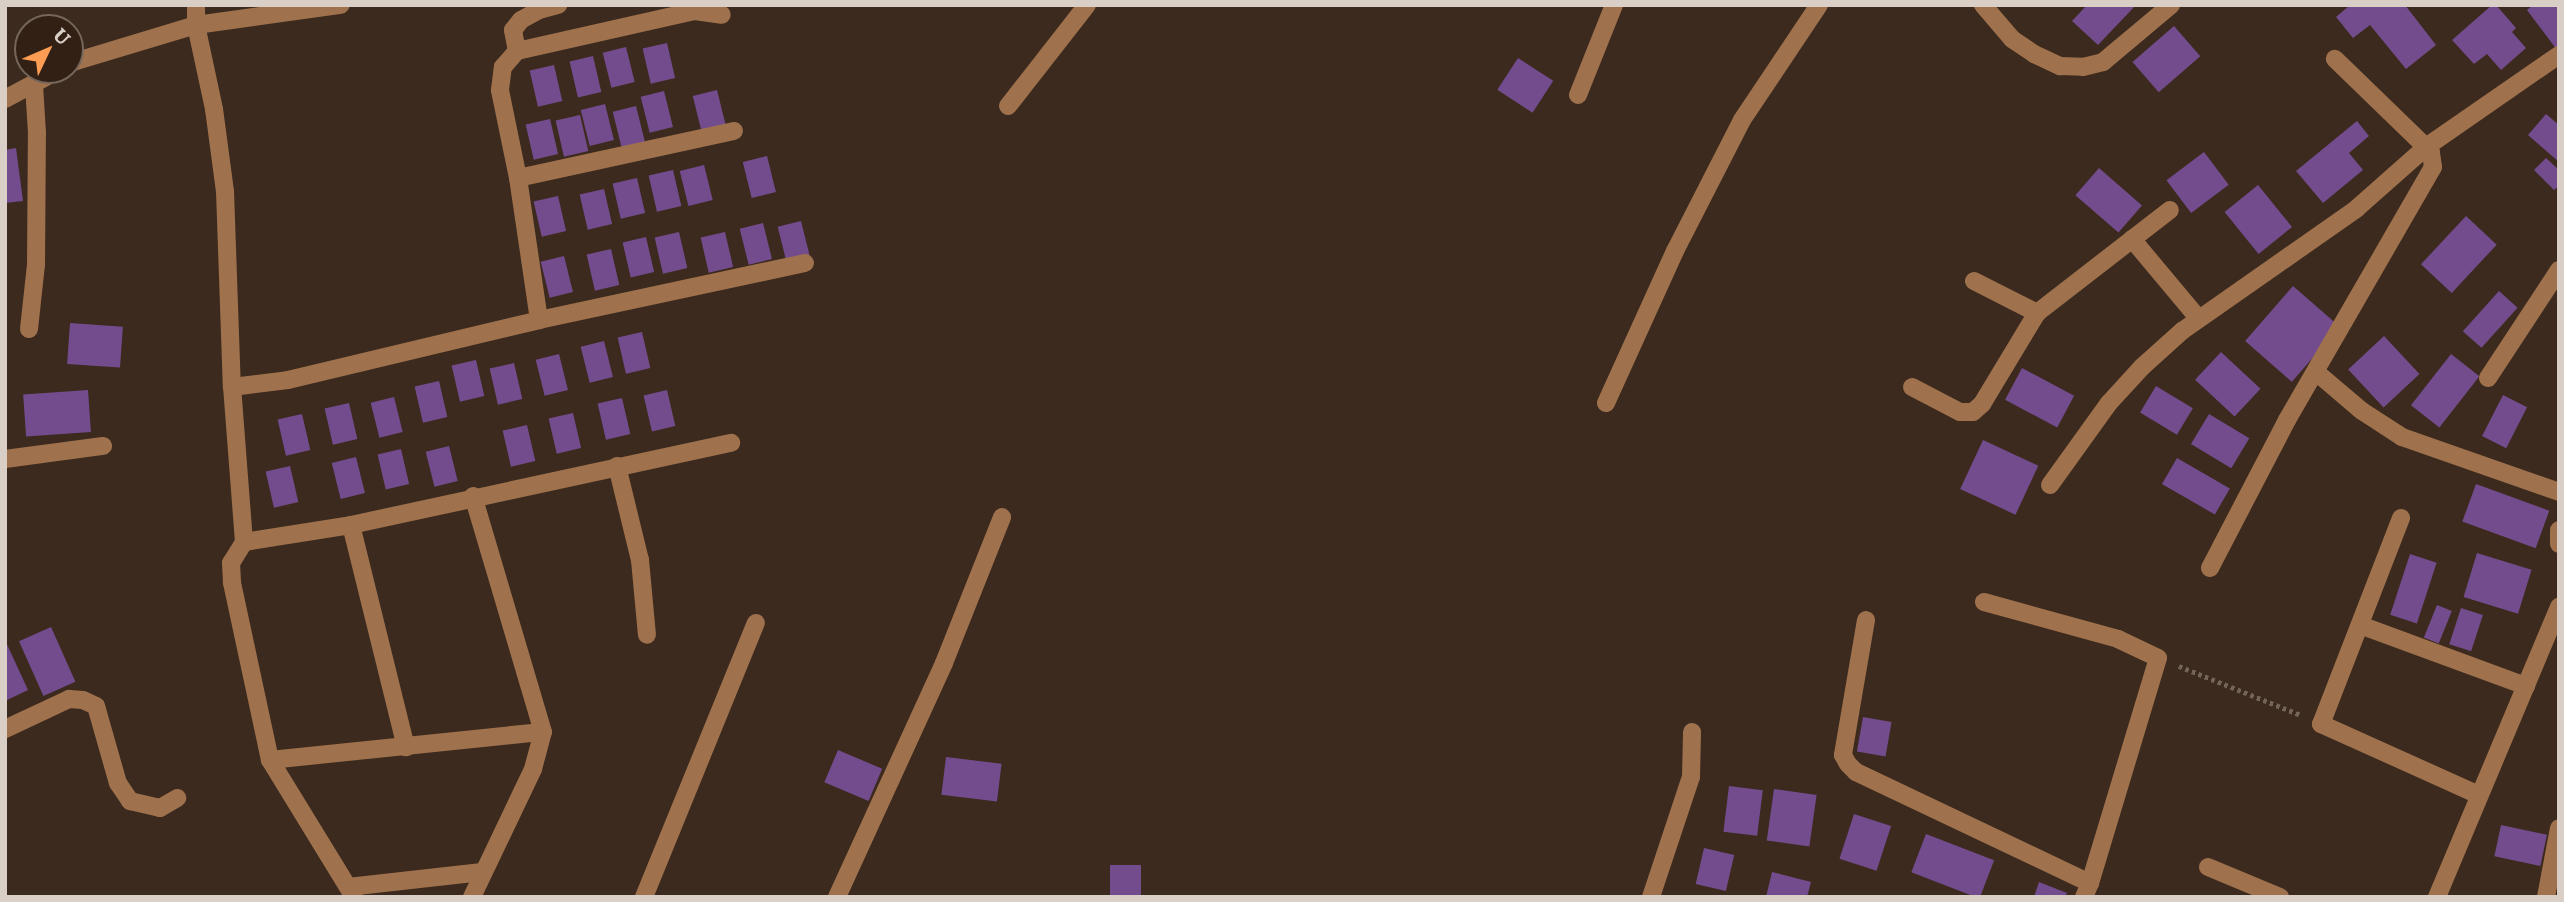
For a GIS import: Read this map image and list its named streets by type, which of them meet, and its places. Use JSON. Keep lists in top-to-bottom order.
{
  "north": "top right"
}
